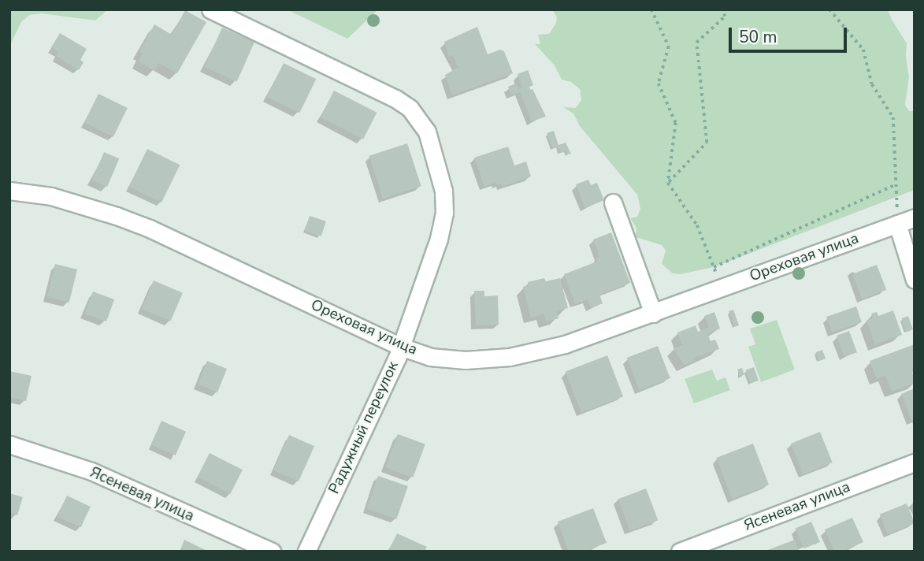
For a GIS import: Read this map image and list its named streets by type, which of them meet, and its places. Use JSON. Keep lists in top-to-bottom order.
{
  "streets": {
    "street": ["Ореховая улица", "Радужный переулок", "Ясеневая улица"]
  },
  "crossings": [
    ["Ореховая улица", "Радужный переулок"]
  ],
  "scale_bar": "50 m"
}
